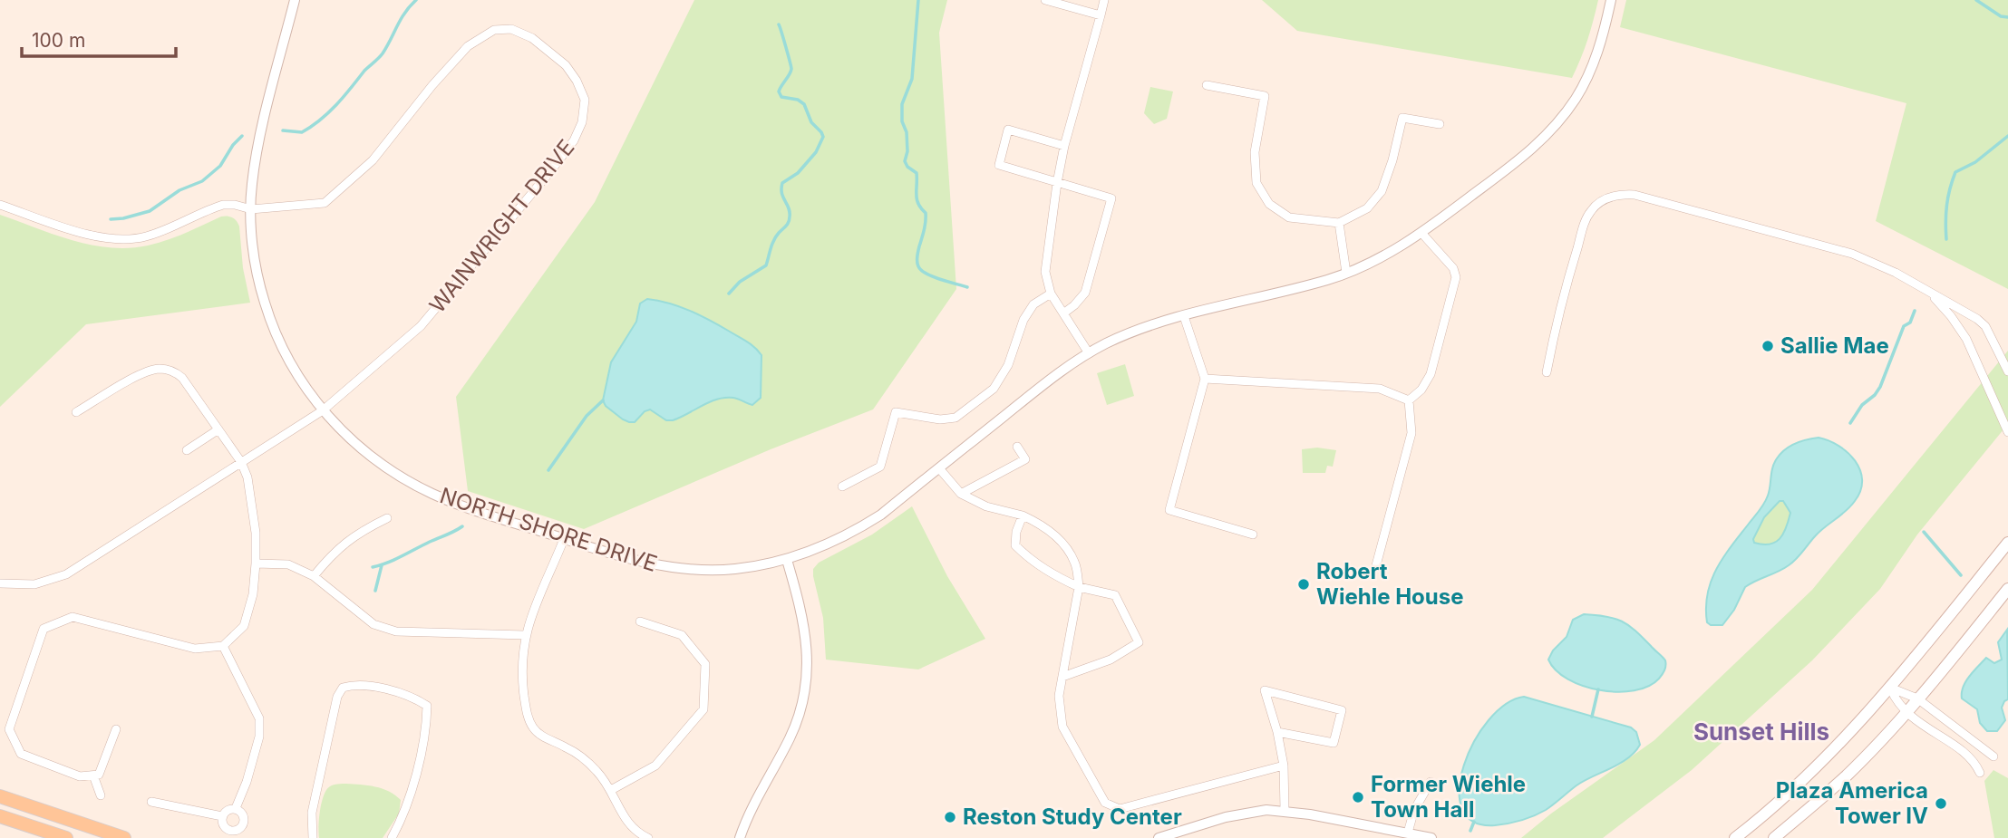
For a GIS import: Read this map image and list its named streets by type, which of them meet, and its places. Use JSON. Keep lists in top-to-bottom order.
{
  "streets": {
    "street": ["WAINWRIGHT DRIVE", "NORTH SHORE DRIVE"]
  },
  "crossings": [
    ["WAINWRIGHT DRIVE", "NORTH SHORE DRIVE"]
  ],
  "districts": ["Sunset Hills"],
  "places": [
    "Sallie Mae",
    "Robert Wiehle House",
    "Former Wiehle Town Hall",
    "Plaza America Tower IV",
    "Reston Study Center"
  ],
  "scale_bar": "100 m"
}
